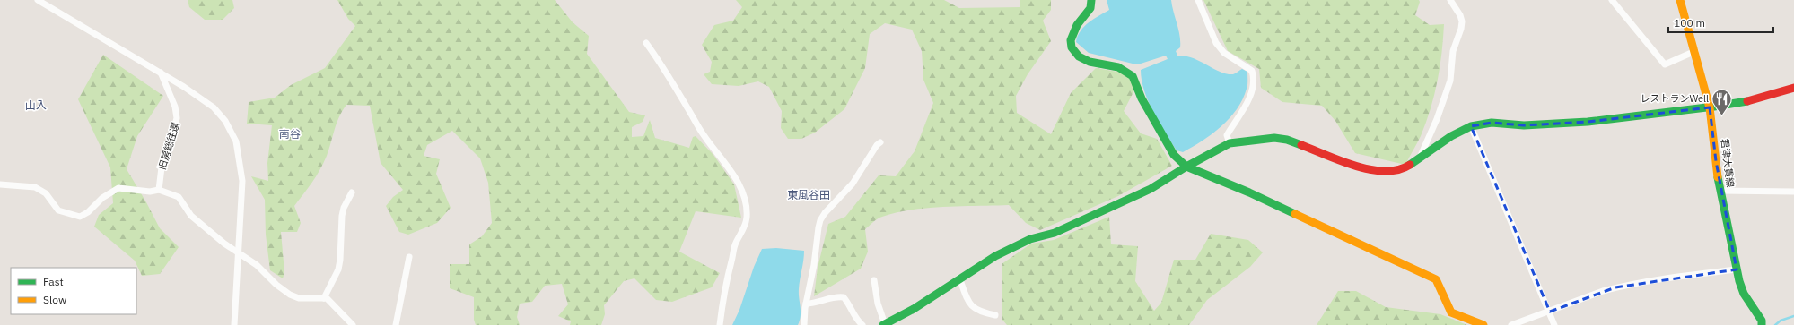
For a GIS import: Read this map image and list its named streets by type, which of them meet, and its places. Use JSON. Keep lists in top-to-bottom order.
{
  "streets": {
    "street": ["旧房総往還", "君津大貫線"]
  },
  "districts": ["山入", "南谷", "東風谷田"],
  "places": {
    "restaurant": ["レストランWell"]
  },
  "legend": ["Fast", "Slow"],
  "scale_bar": "100 m"
}
